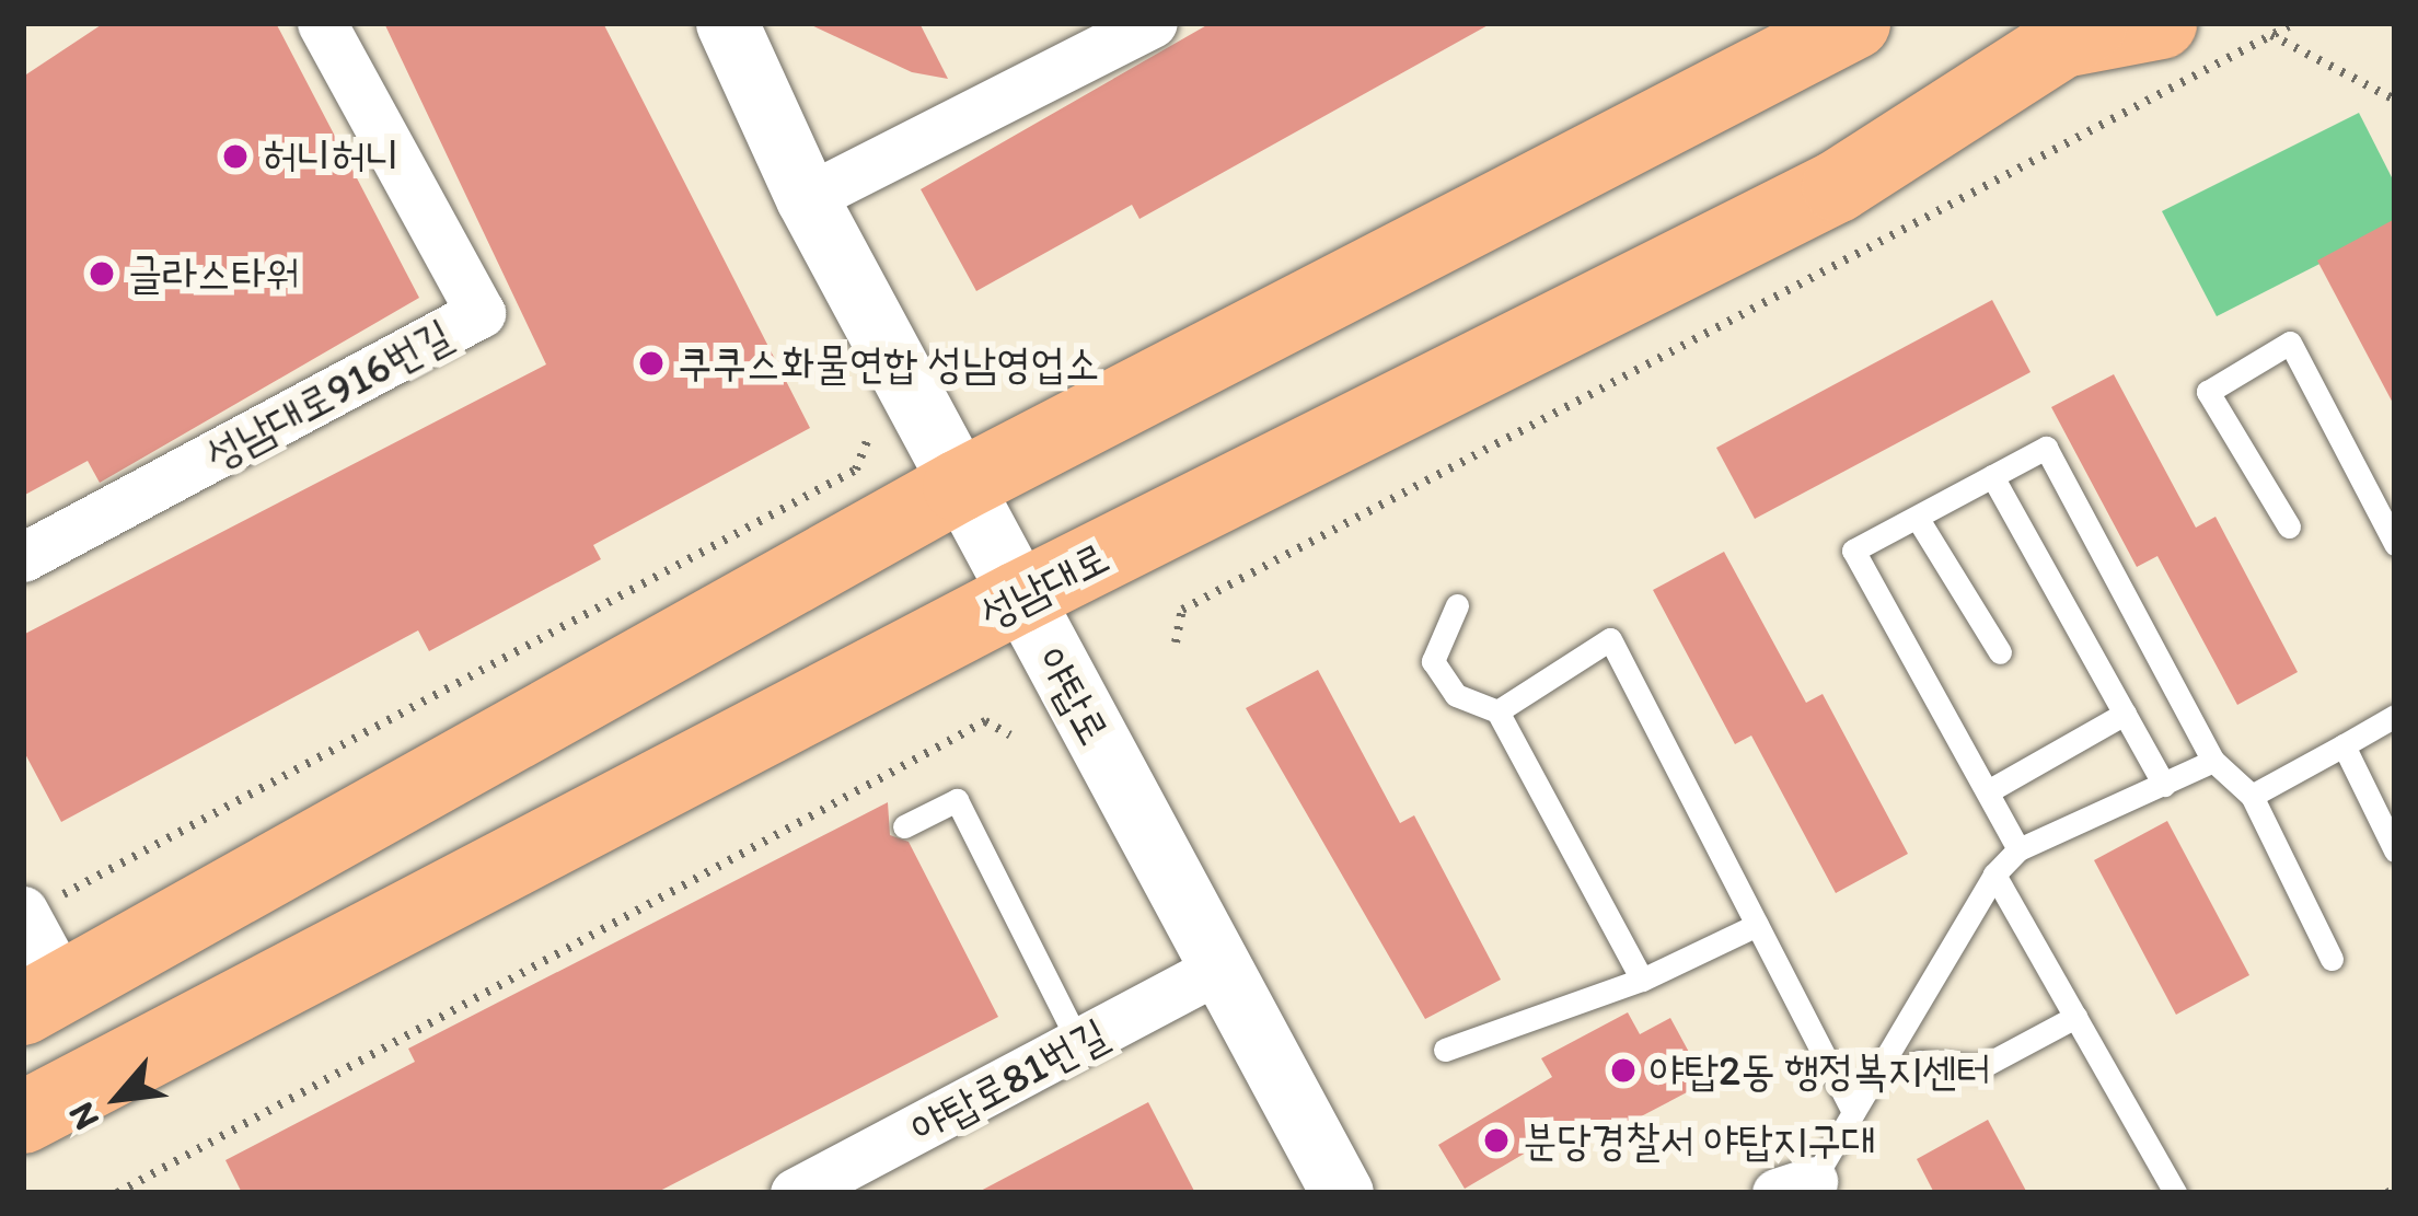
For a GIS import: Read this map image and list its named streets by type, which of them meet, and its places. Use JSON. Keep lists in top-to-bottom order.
{
  "streets": {
    "main road": ["성남대로"],
    "street": ["성남대로916번길", "야탑로", "야탑로81번길"]
  },
  "crossings": [
    ["성남대로", "야탑로"],
    ["야탑로", "야탑로81번길"]
  ],
  "places": [
    "허니허니",
    "글라스타워",
    "쿠쿠스화물연합 성남영업소",
    "야탑2동 행정복지센터",
    "분당경찰서 야탑지구대"
  ],
  "north": "bottom left"
}
